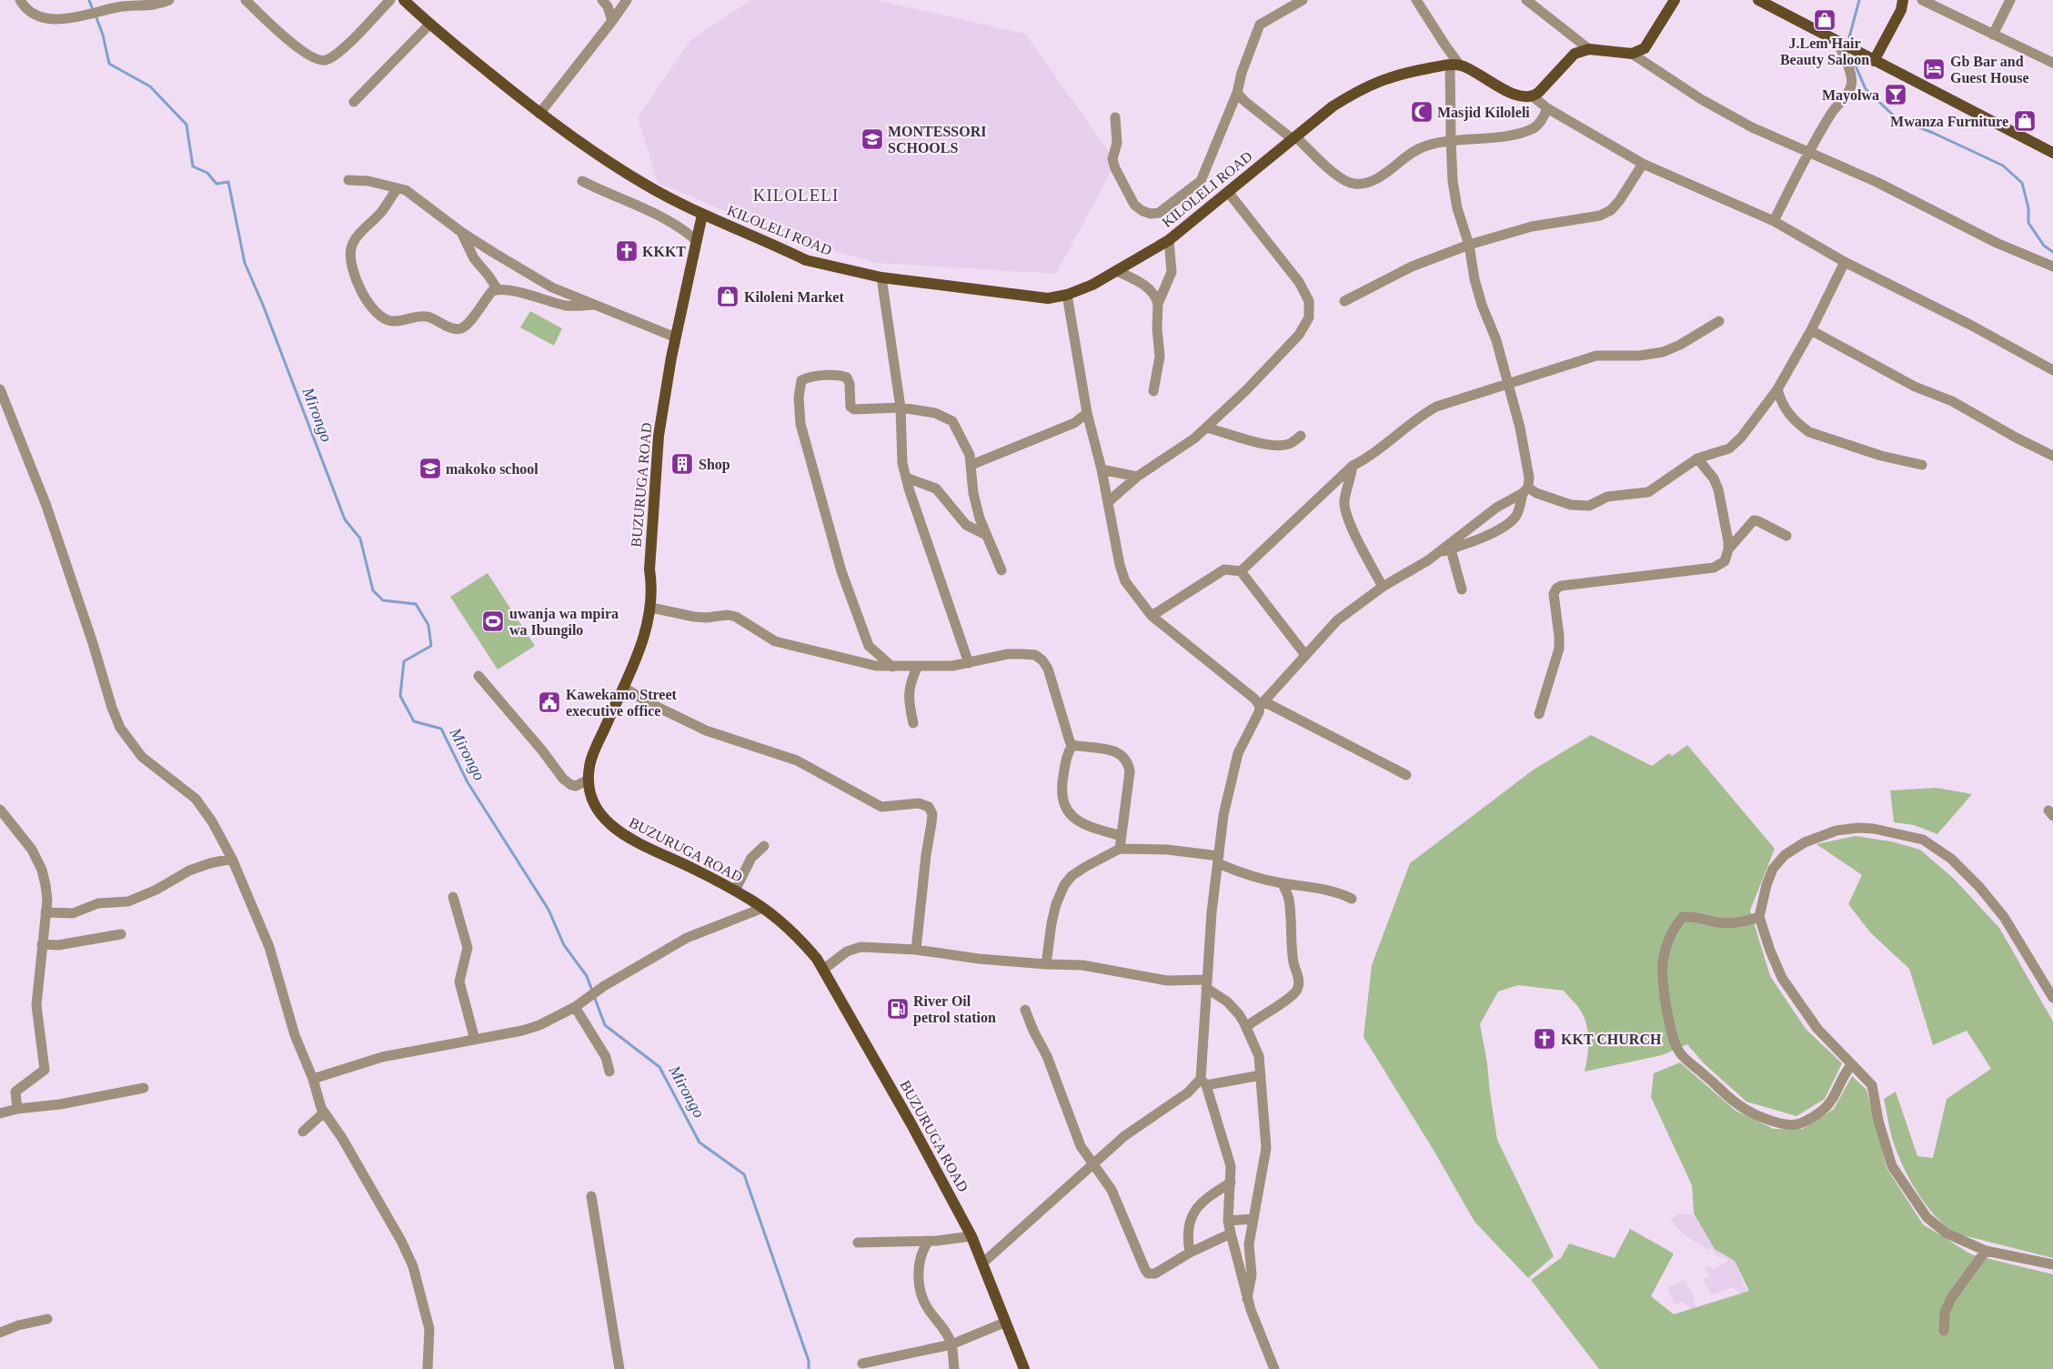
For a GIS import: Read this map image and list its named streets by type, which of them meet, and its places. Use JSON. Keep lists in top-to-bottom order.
{
  "streets": {
    "main road": ["KILOLELI ROAD", "BUZURUGA ROAD"]
  },
  "crossings": [
    ["KILOLELI ROAD", "BUZURUGA ROAD"]
  ],
  "districts": ["KILOLELI"],
  "water": ["Mirongo"],
  "places": {
    "shop": ["J.Lem Hair Beauty Saloon", "Mwanza Furniture", "Kiloleni Market"],
    "hotel": ["Gb Bar and Guest House"],
    "bar": ["Mayolwa"],
    "mosque": ["Masjid Kiloleli"],
    "school or university": ["MONTESSORI SCHOOLS", "makoko school"],
    "church": ["KKKT", "KKT CHURCH"],
    "building": ["Shop"],
    "sports": ["uwanja wa mpira wa Ibungilo"],
    "public building": ["Kawekamo Street executive office"],
    "fuel station": ["River Oil petrol station"]
  }
}
